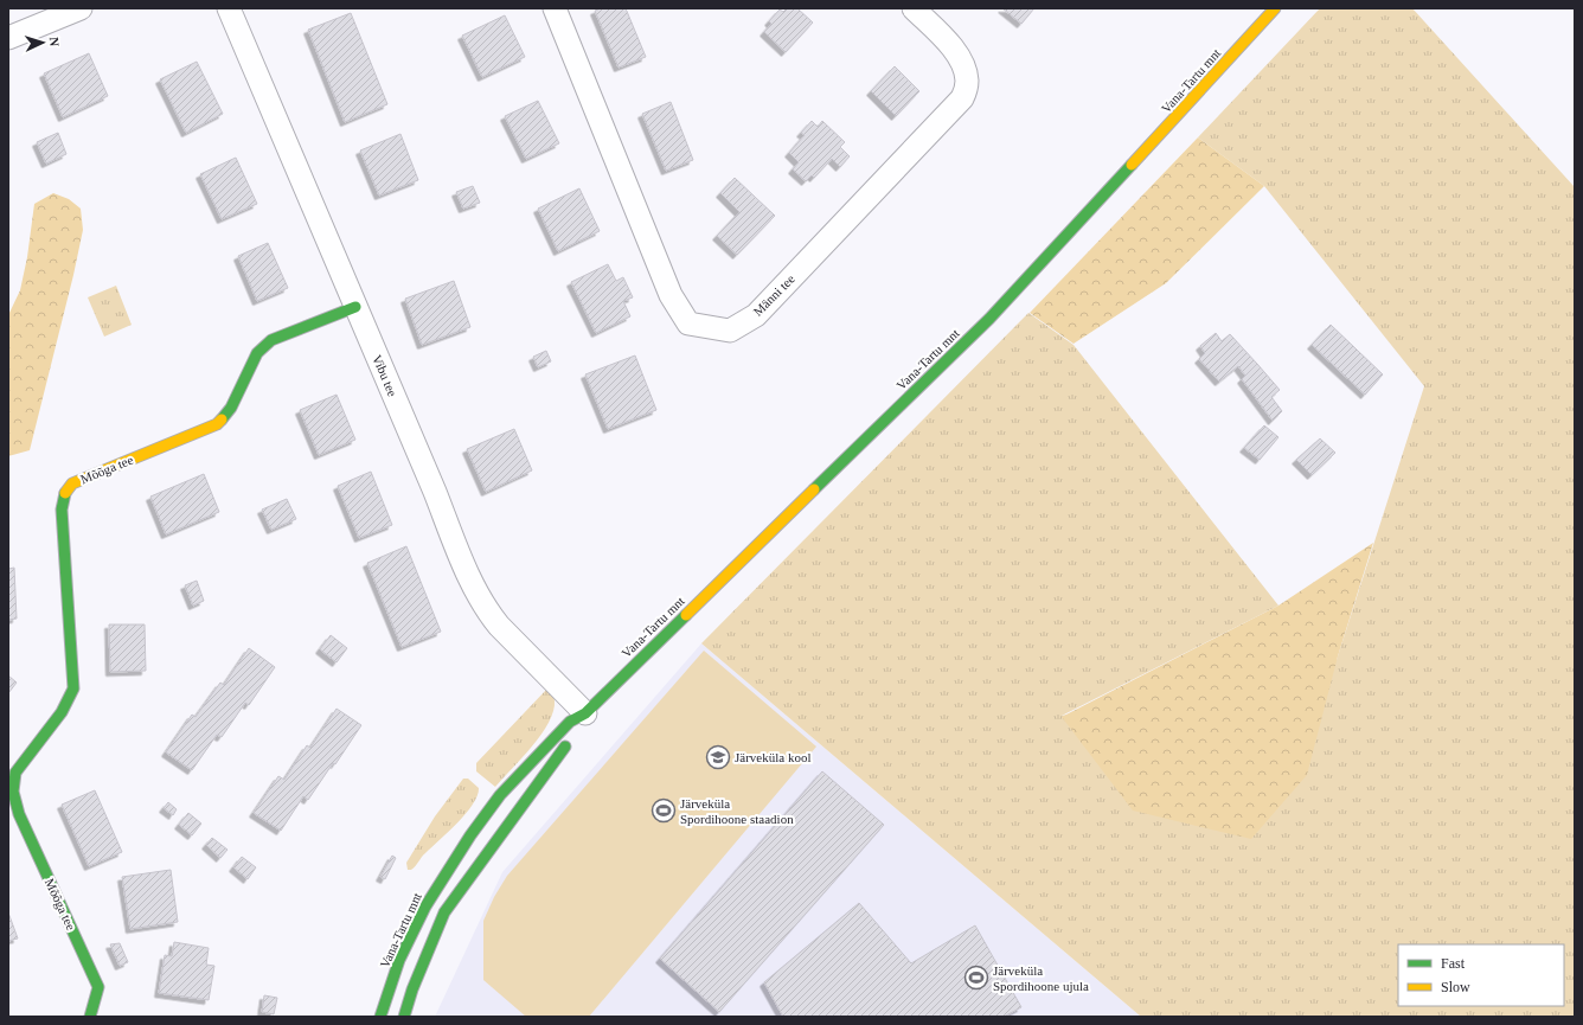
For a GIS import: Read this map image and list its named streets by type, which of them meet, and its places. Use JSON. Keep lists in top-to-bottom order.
{
  "streets": {
    "street": [
      "Vana-Tartu mnt",
      "Männi tee",
      "Vibu tee",
      "Mõõga tee"
    ]
  },
  "crossings": [
    ["Vana-Tartu mnt", "Vibu tee"],
    ["Vibu tee", "Mõõga tee"]
  ],
  "places": {
    "school or university": ["Järveküla kool"],
    "sports": ["Järveküla Spordihoone staadion", "Järveküla Spordihoone ujula"]
  },
  "legend": ["Fast", "Slow"],
  "north": "right"
}
